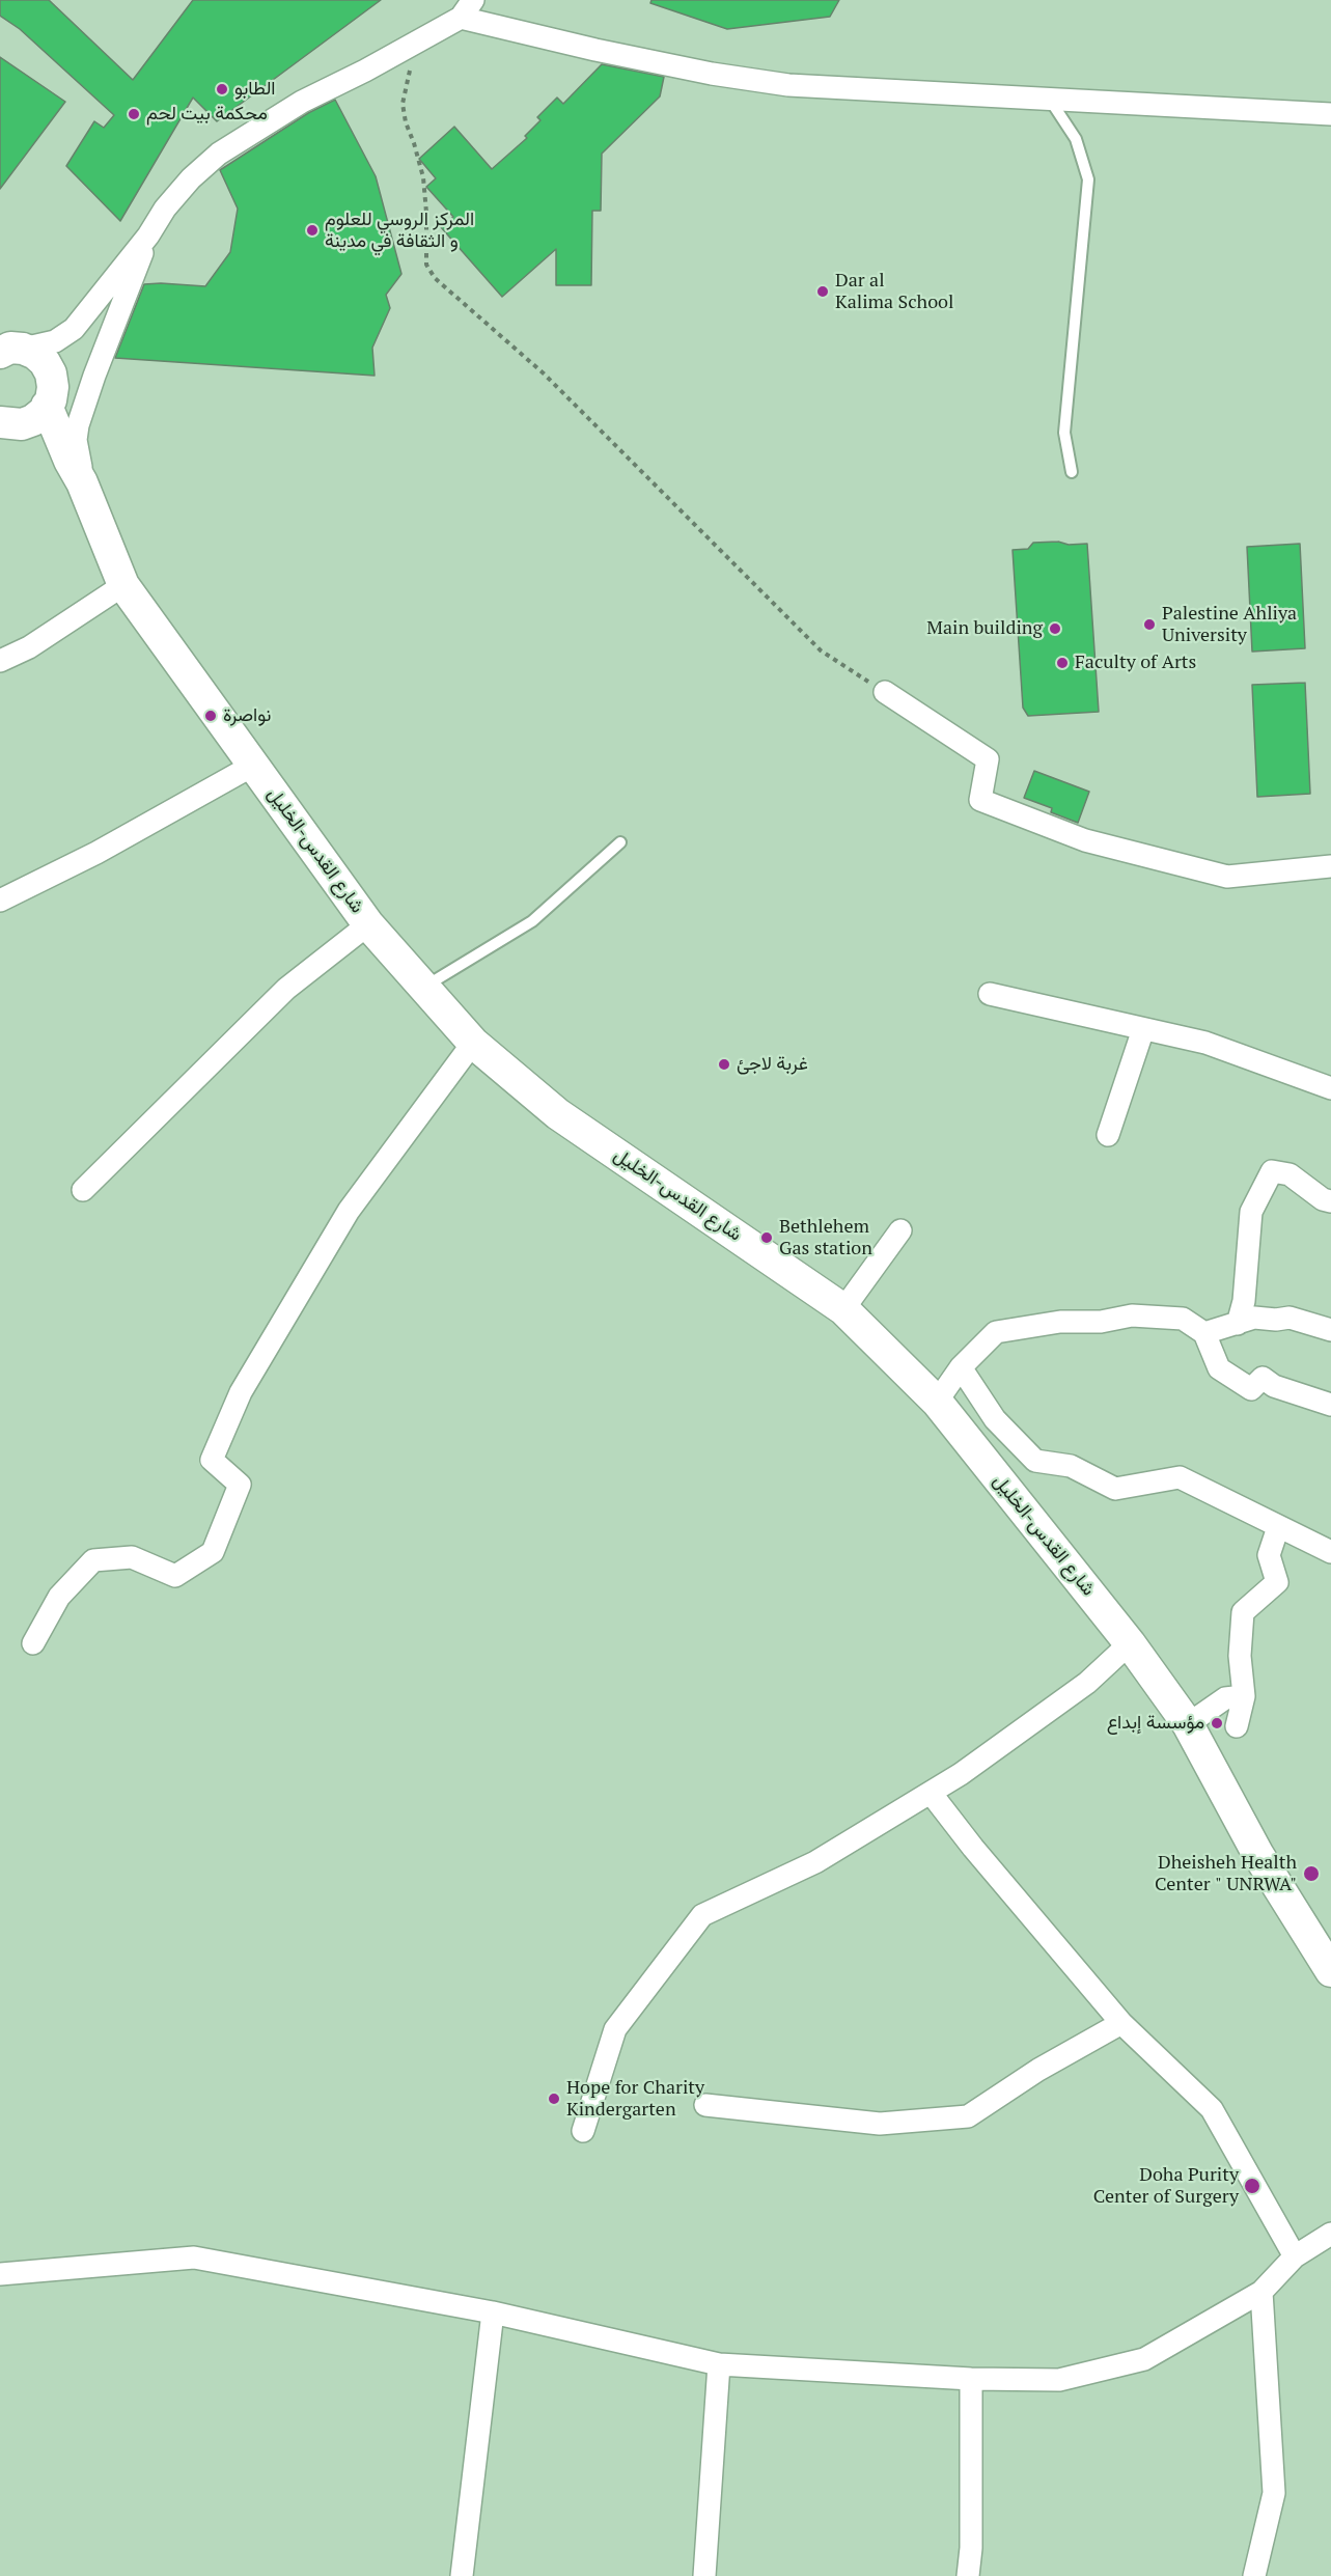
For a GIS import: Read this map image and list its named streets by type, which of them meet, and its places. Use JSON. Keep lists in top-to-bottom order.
{
  "streets": {
    "main road": ["شارع القدس-الخليل"]
  },
  "places": [
    "الطابو",
    "محكمة بيت لحم",
    "المركز الروسي للعلوم و الثقافة في مدينة",
    "Dar al Kalima School",
    "Palestine Ahliya University",
    "Main building",
    "Faculty of Arts",
    "نواصرة",
    "غربة لاجئ",
    "Bethlehem Gas station",
    "مؤسسة إبداع",
    "Dheisheh Health Center \" UNRWA\"",
    "Hope for Charity Kindergarten",
    "Doha Purity Center of Surgery"
  ]
}
